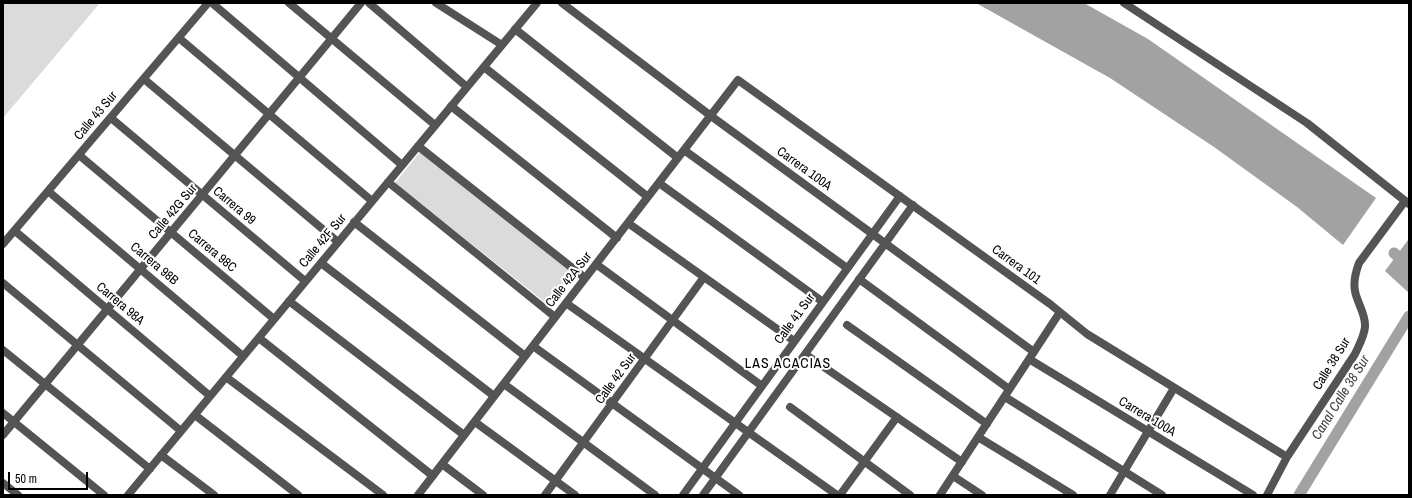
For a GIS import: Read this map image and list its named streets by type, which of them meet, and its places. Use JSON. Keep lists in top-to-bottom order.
{
  "streets": {
    "street": [
      "Calle 43 Sur",
      "Carrera 100A",
      "Carrera 99",
      "Calle 42G Sur",
      "Calle 42F Sur",
      "Carrera 98C",
      "Carrera 98B",
      "Carrera 101",
      "Calle 42A Sur",
      "Carrera 98A",
      "Calle 41 Sur",
      "Calle 38 Sur",
      "Calle 42 Sur"
    ]
  },
  "crossings": [
    ["Calle 43 Sur", "Carrera 99"],
    ["Calle 43 Sur", "Carrera 98C"],
    ["Calle 43 Sur", "Carrera 98B"],
    ["Calle 43 Sur", "Carrera 98A"],
    ["Carrera 100A", "Calle 42A Sur"],
    ["Carrera 100A", "Calle 41 Sur"],
    ["Carrera 99", "Calle 42G Sur"],
    ["Carrera 99", "Calle 42F Sur"],
    ["Calle 42G Sur", "Carrera 98C"],
    ["Calle 42G Sur", "Carrera 98B"],
    ["Calle 42G Sur", "Carrera 98A"],
    ["Calle 42F Sur", "Carrera 98C"],
    ["Calle 42F Sur", "Carrera 98B"],
    ["Calle 42F Sur", "Carrera 98A"],
    ["Carrera 101", "Calle 42A Sur"],
    ["Carrera 101", "Calle 41 Sur"],
    ["Carrera 101", "Calle 38 Sur"]
  ],
  "districts": ["LAS ACACIAS"],
  "water": ["Canal Calle 38 Sur"],
  "scale_bar": "50 m"
}
